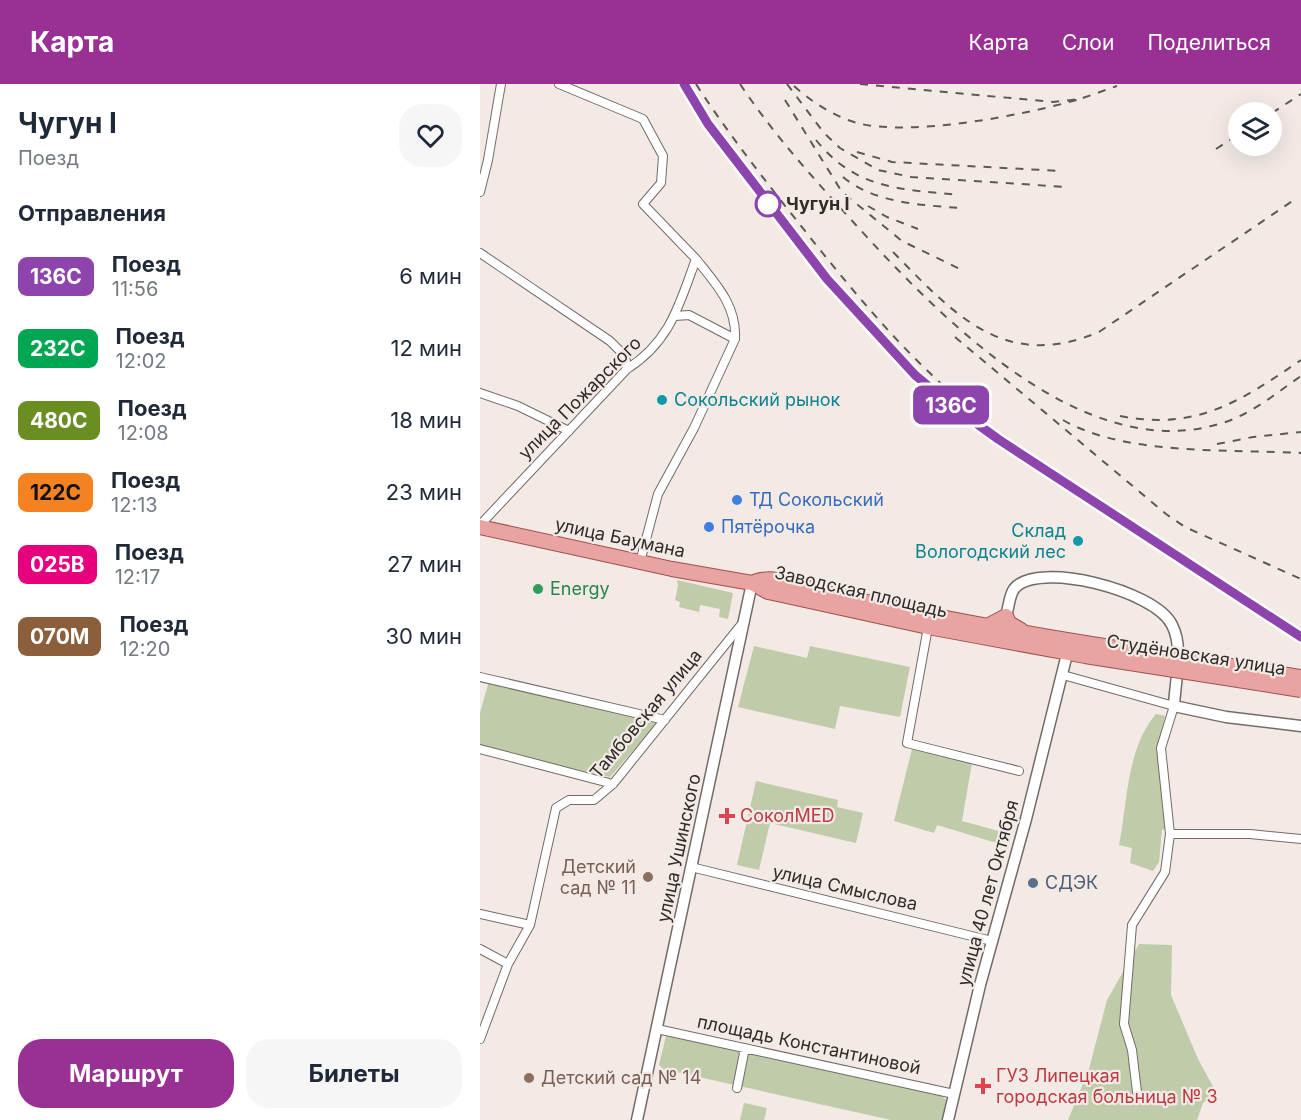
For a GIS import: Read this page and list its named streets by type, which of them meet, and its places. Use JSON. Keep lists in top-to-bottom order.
{
  "streets": {
    "main road": ["улица Баумана", "Заводская площадь", "Студёновская улица"],
    "street": [
      "улица Пожарского",
      "Тамбовская улица",
      "улица Ушинского",
      "улица Смыслова",
      "улица 40 лет Октября",
      "площадь Константиновой"
    ]
  },
  "crossings": [
    ["улица Пожарского", "улица Баумана"],
    ["улица Баумана", "Заводская площадь"],
    ["улица Баумана", "улица Ушинского"],
    ["Заводская площадь", "Студёновская улица"],
    ["Заводская площадь", "улица Ушинского"],
    ["Заводская площадь", "улица 40 лет Октября"],
    ["Тамбовская улица", "улица Ушинского"],
    ["улица Ушинского", "улица Смыслова"],
    ["улица Ушинского", "площадь Константиновой"],
    ["улица Смыслова", "улица 40 лет Октября"],
    ["улица 40 лет Октября", "площадь Константиновой"]
  ],
  "places": {
    "other": [
      "Чугун I",
      "Сокольский рынок",
      "ТД Сокольский",
      "Пятёрочка",
      "Склад Вологодский лес",
      "Energy",
      "Детский сад № 11",
      "СДЭК",
      "Детский сад № 14"
    ],
    "health": ["СоколMED", "ГУЗ Липецкая городская больница № 3"]
  },
  "page": {
    "header": "Карта",
    "nav": ["Карта", "Слои", "Поделиться"],
    "heading": [
      ["Чугун I", "Поезд"],
      "Отправления"
    ],
    "on_map": "136С",
    "list": [
      {
        "mark": "136С",
        "name": "Поезд",
        "note": "11:56",
        "value": "6 мин"
      },
      {
        "mark": "232C",
        "name": "Поезд",
        "note": "12:02",
        "value": "12 мин"
      },
      {
        "mark": "480С",
        "name": "Поезд",
        "note": "12:08",
        "value": "18 мин"
      },
      {
        "mark": "122С",
        "name": "Поезд",
        "note": "12:13",
        "value": "23 мин"
      },
      {
        "mark": "025В",
        "name": "Поезд",
        "note": "12:17",
        "value": "27 мин"
      },
      {
        "mark": "070М",
        "name": "Поезд",
        "note": "12:20",
        "value": "30 мин"
      }
    ],
    "buttons": ["Маршрут", "Билеты"]
  }
}
